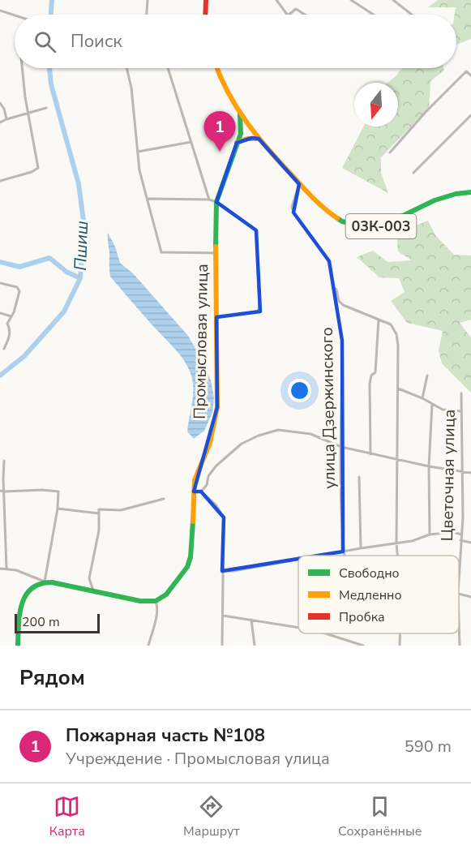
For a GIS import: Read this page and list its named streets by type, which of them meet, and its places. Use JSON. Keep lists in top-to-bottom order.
{
  "streets": {
    "main road": ["03К-003", "Промысловая улица"],
    "street": ["улица Дзержинского", "Цветочная улица"]
  },
  "crossings": [
    ["03К-003", "Промысловая улица"],
    ["03К-003", "улица Дзержинского"]
  ],
  "water": ["Пшиш"],
  "legend": ["Свободно", "Медленно", "Пробка"],
  "scale_bar": "200 m",
  "north": "bottom",
  "page": {
    "search": "Поиск",
    "pins": "1",
    "scale": "200 m",
    "heading": "Рядом",
    "list": [
      {
        "mark": "1",
        "name": "Пожарная часть №108",
        "note": "Учреждение · Промысловая улица",
        "value": "590 m"
      }
    ],
    "nav": ["Карта", "Маршрут", "Сохранённые"]
  }
}
